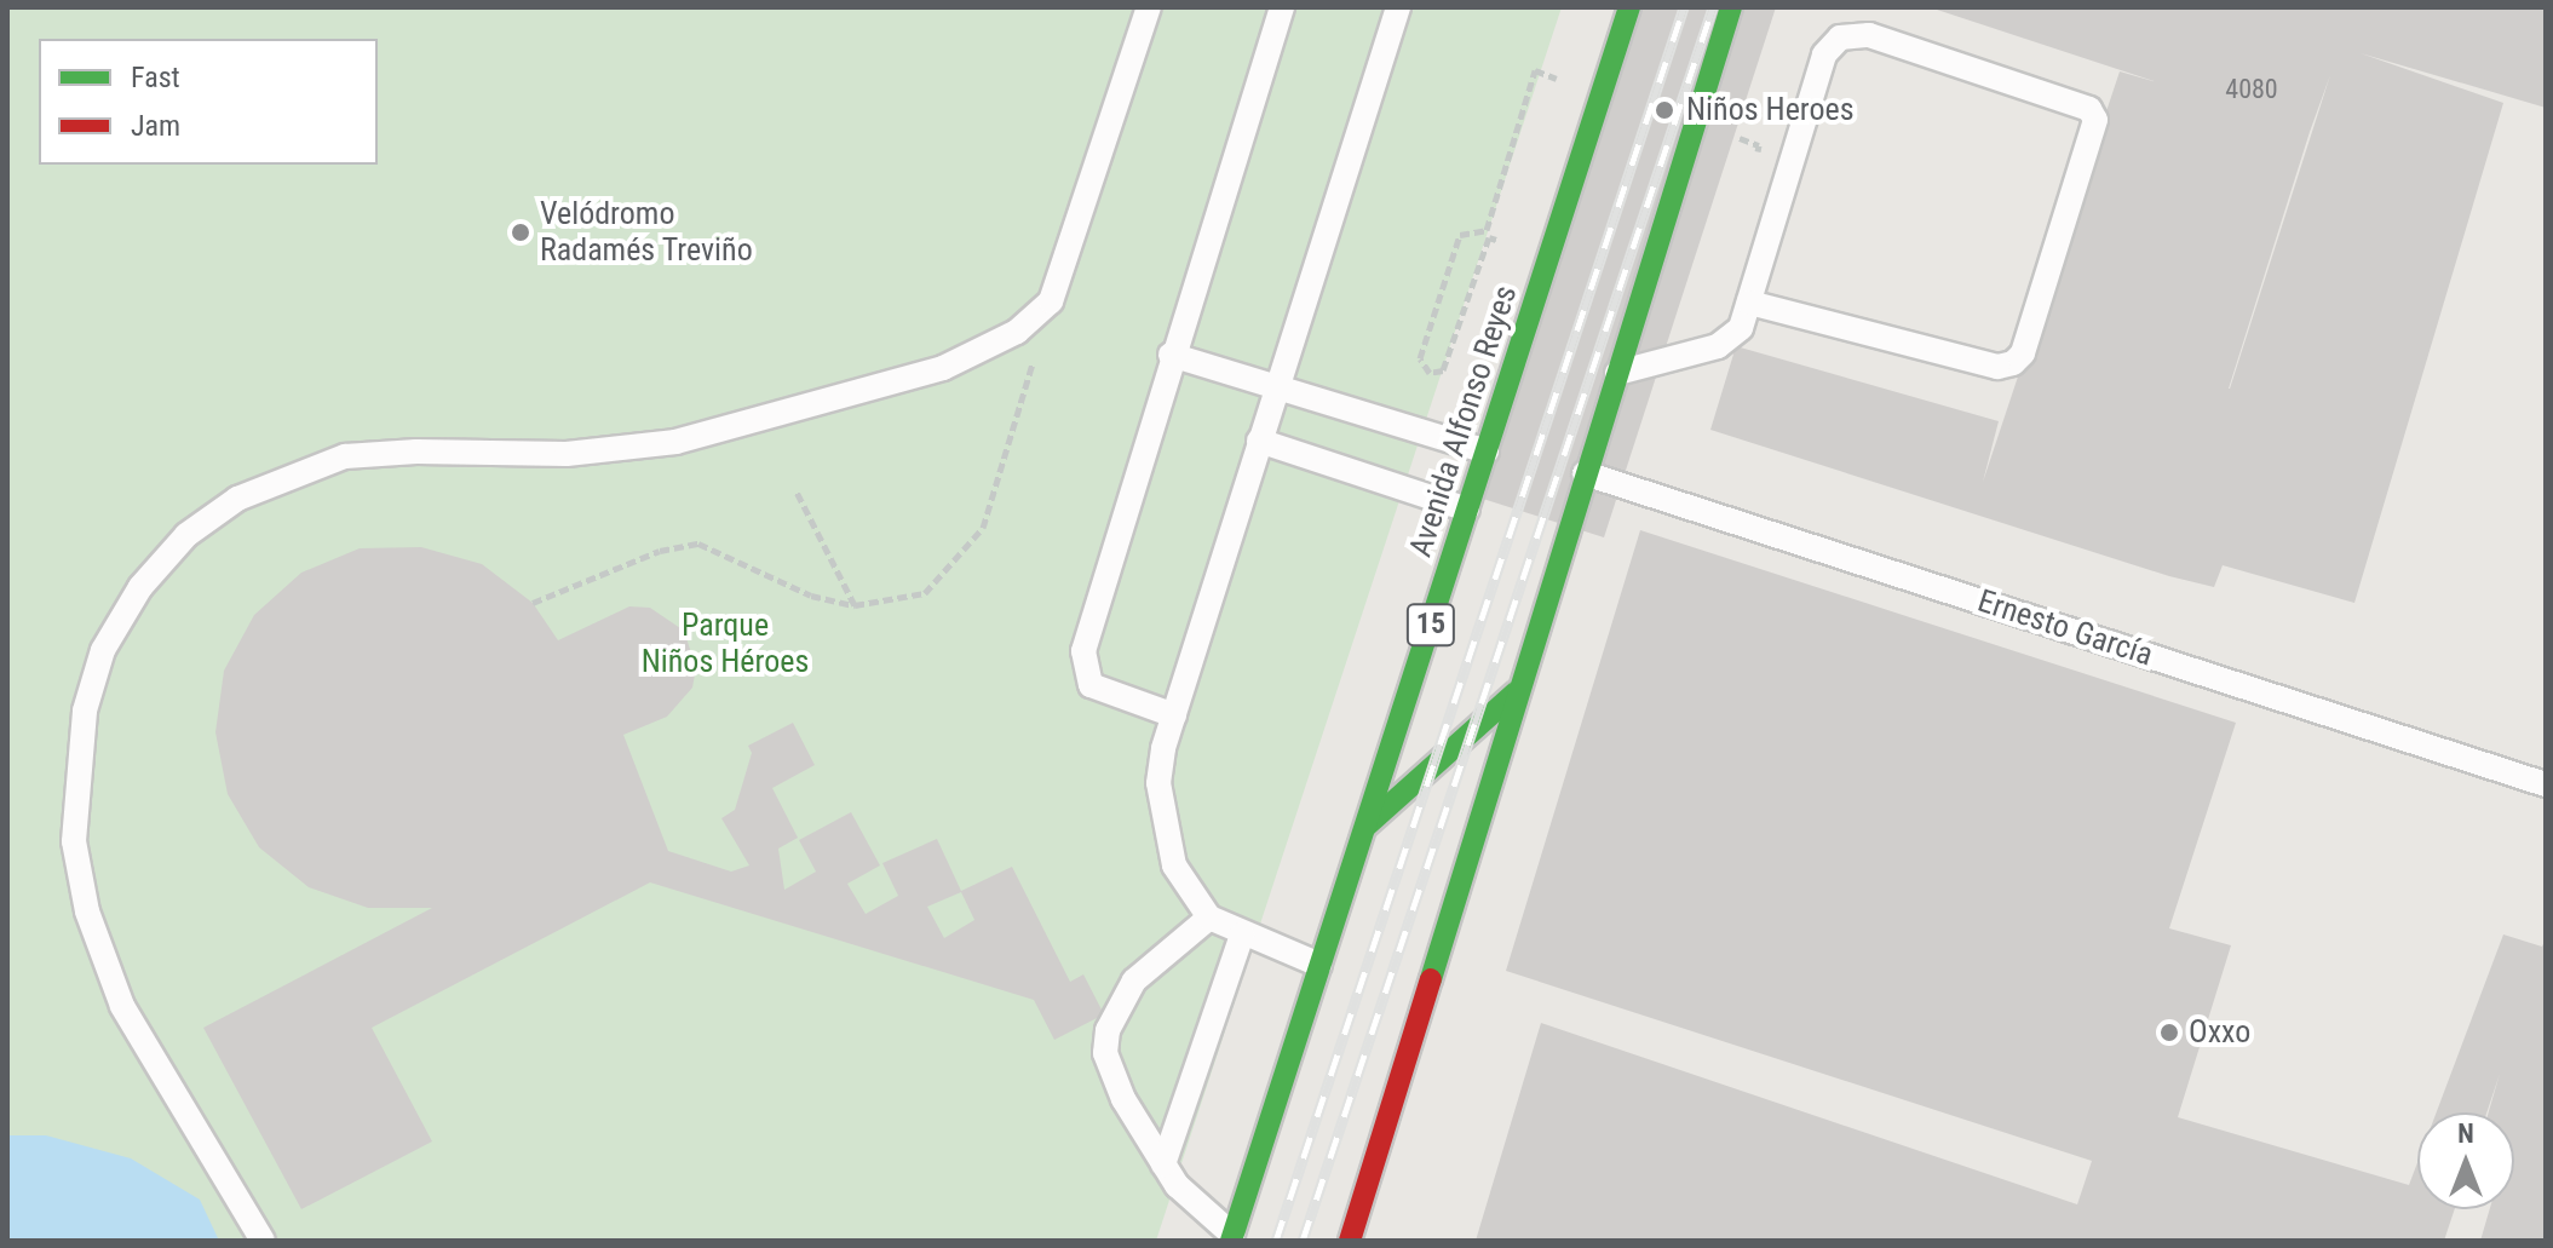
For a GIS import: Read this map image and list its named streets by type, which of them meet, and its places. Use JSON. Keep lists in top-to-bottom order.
{
  "streets": {
    "highway": ["Avenida Alfonso Reyes", "15"],
    "lane": ["Ernesto García"]
  },
  "parks": ["Parque Niños Héroes"],
  "places": ["Niños Heroes", "Velódromo Radamés Treviño", "Oxxo"],
  "house_numbers": ["4080"],
  "legend": ["Fast", "Jam"],
  "north": "top"
}
